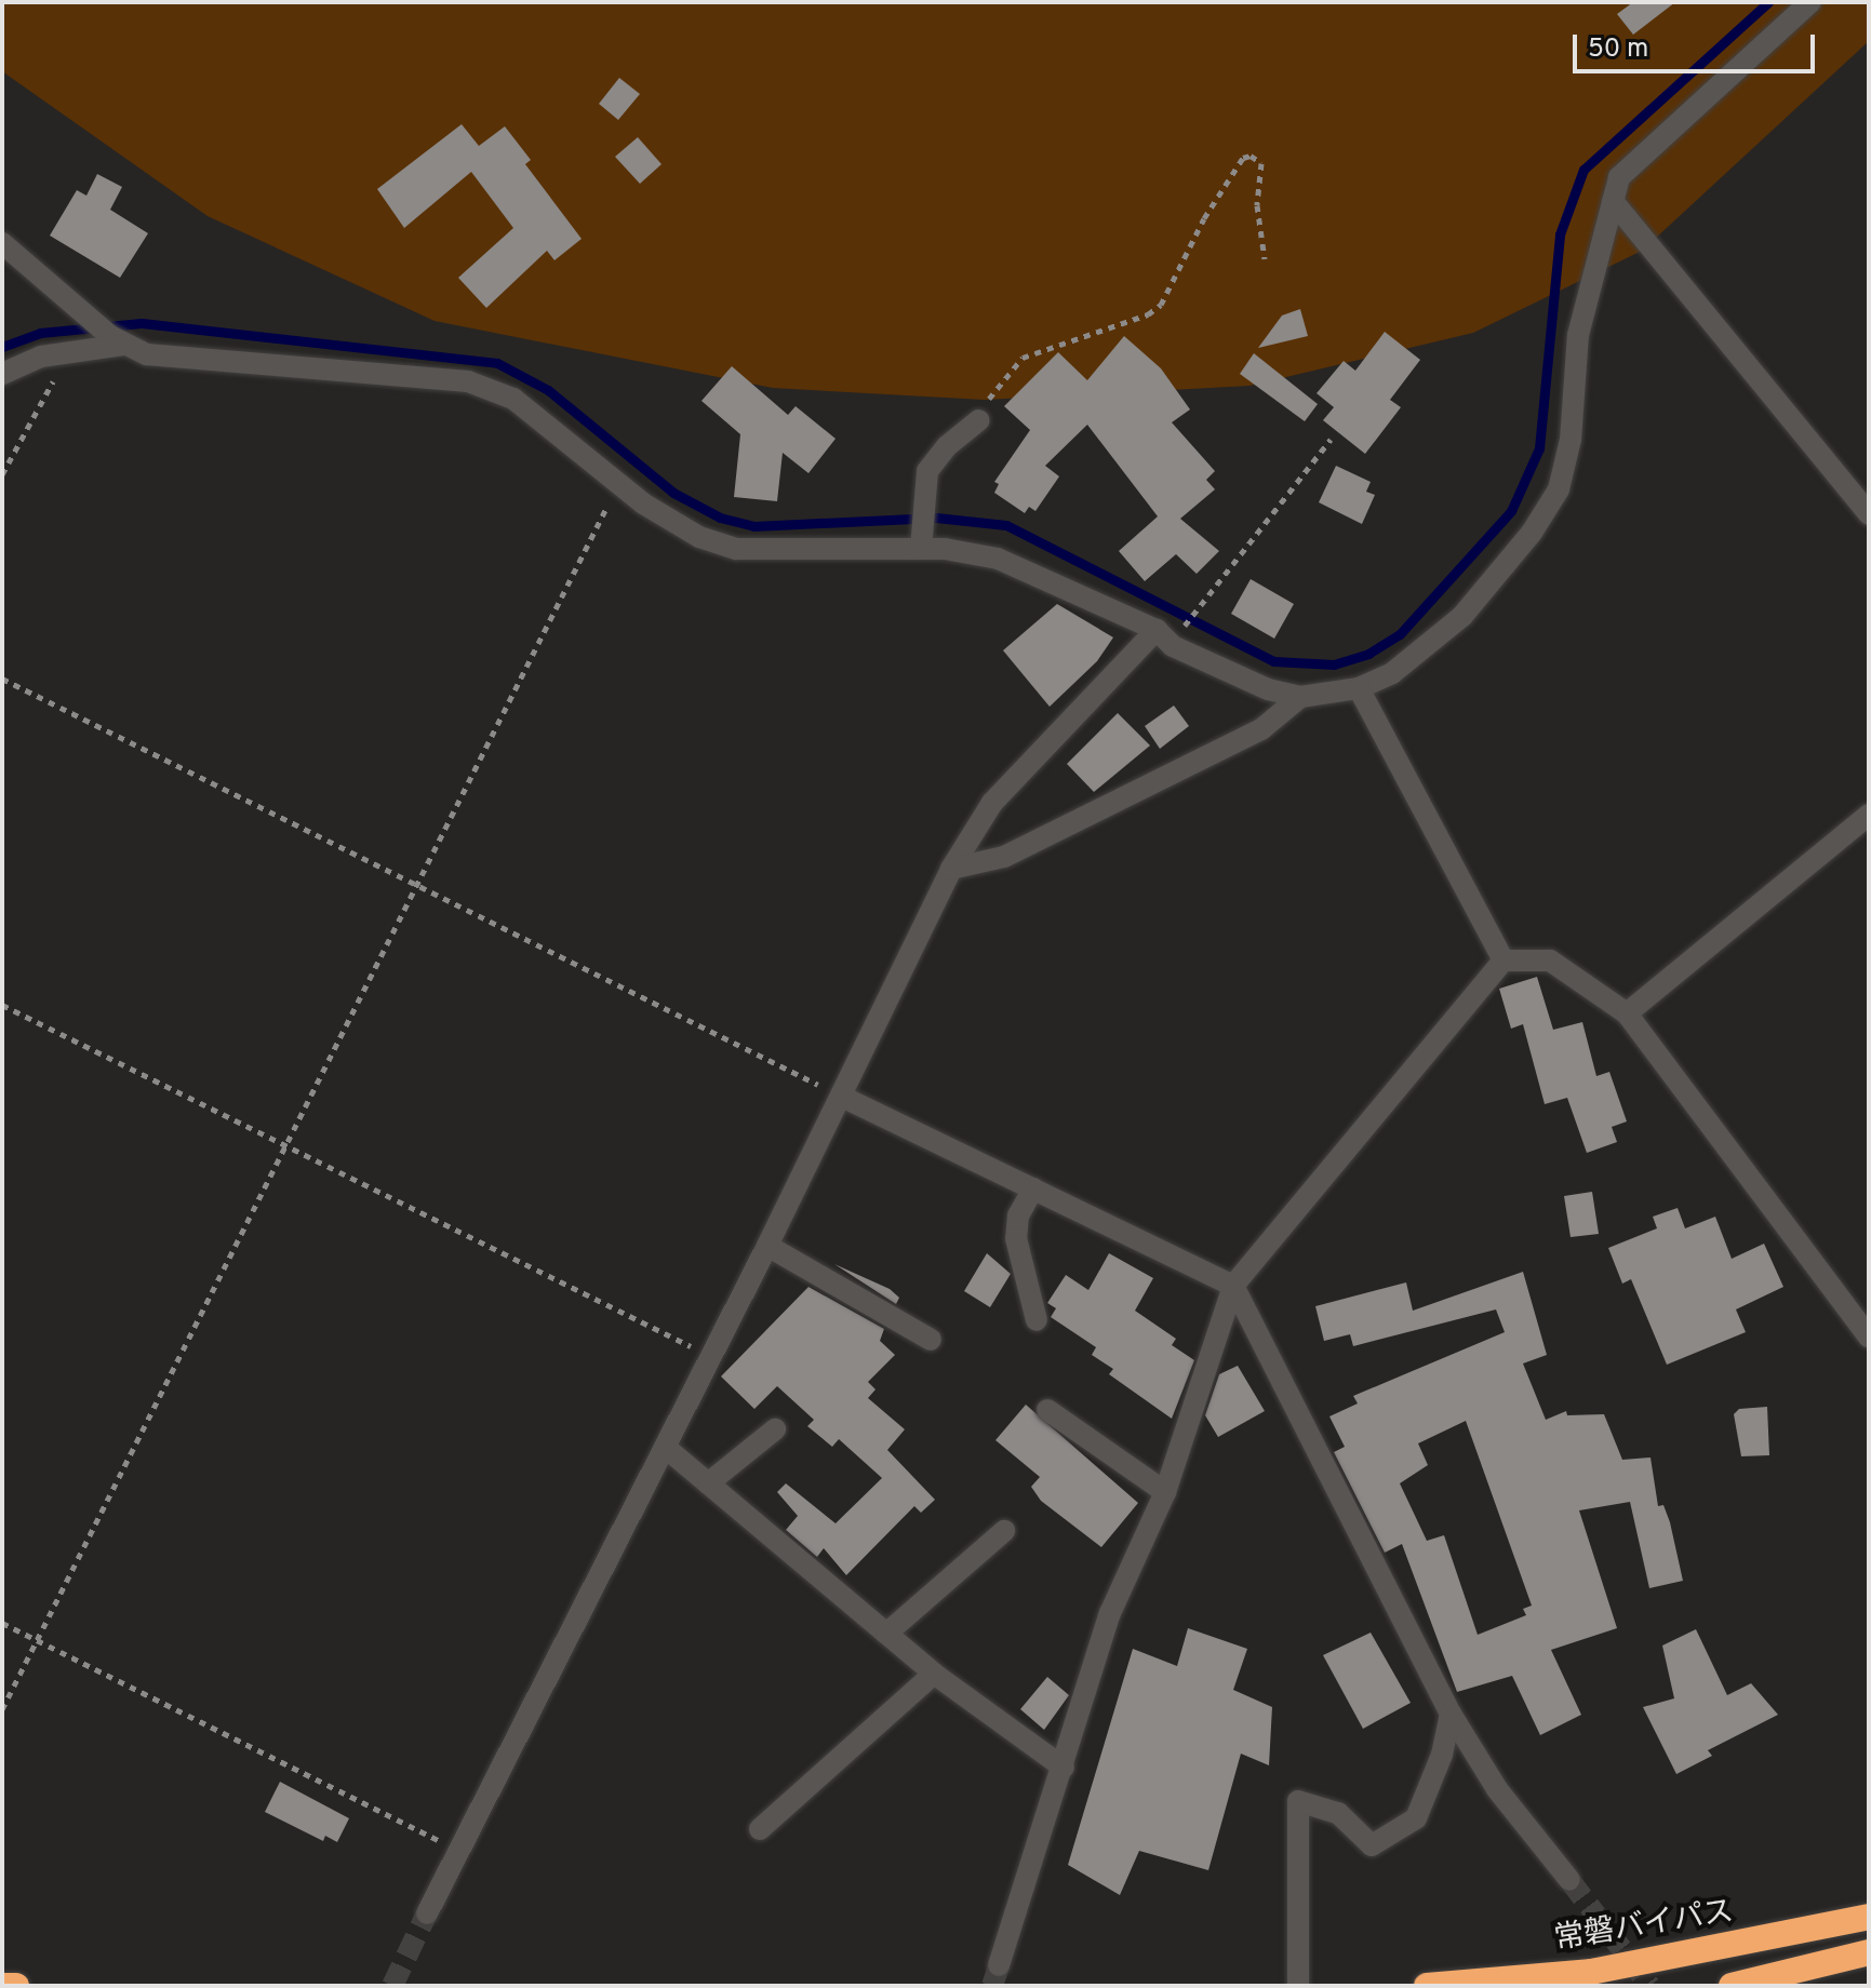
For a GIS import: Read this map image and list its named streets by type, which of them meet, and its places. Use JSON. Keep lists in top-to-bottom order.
{
  "streets": {
    "highway": ["常磐バイパス"]
  },
  "scale_bar": "50 m"
}
